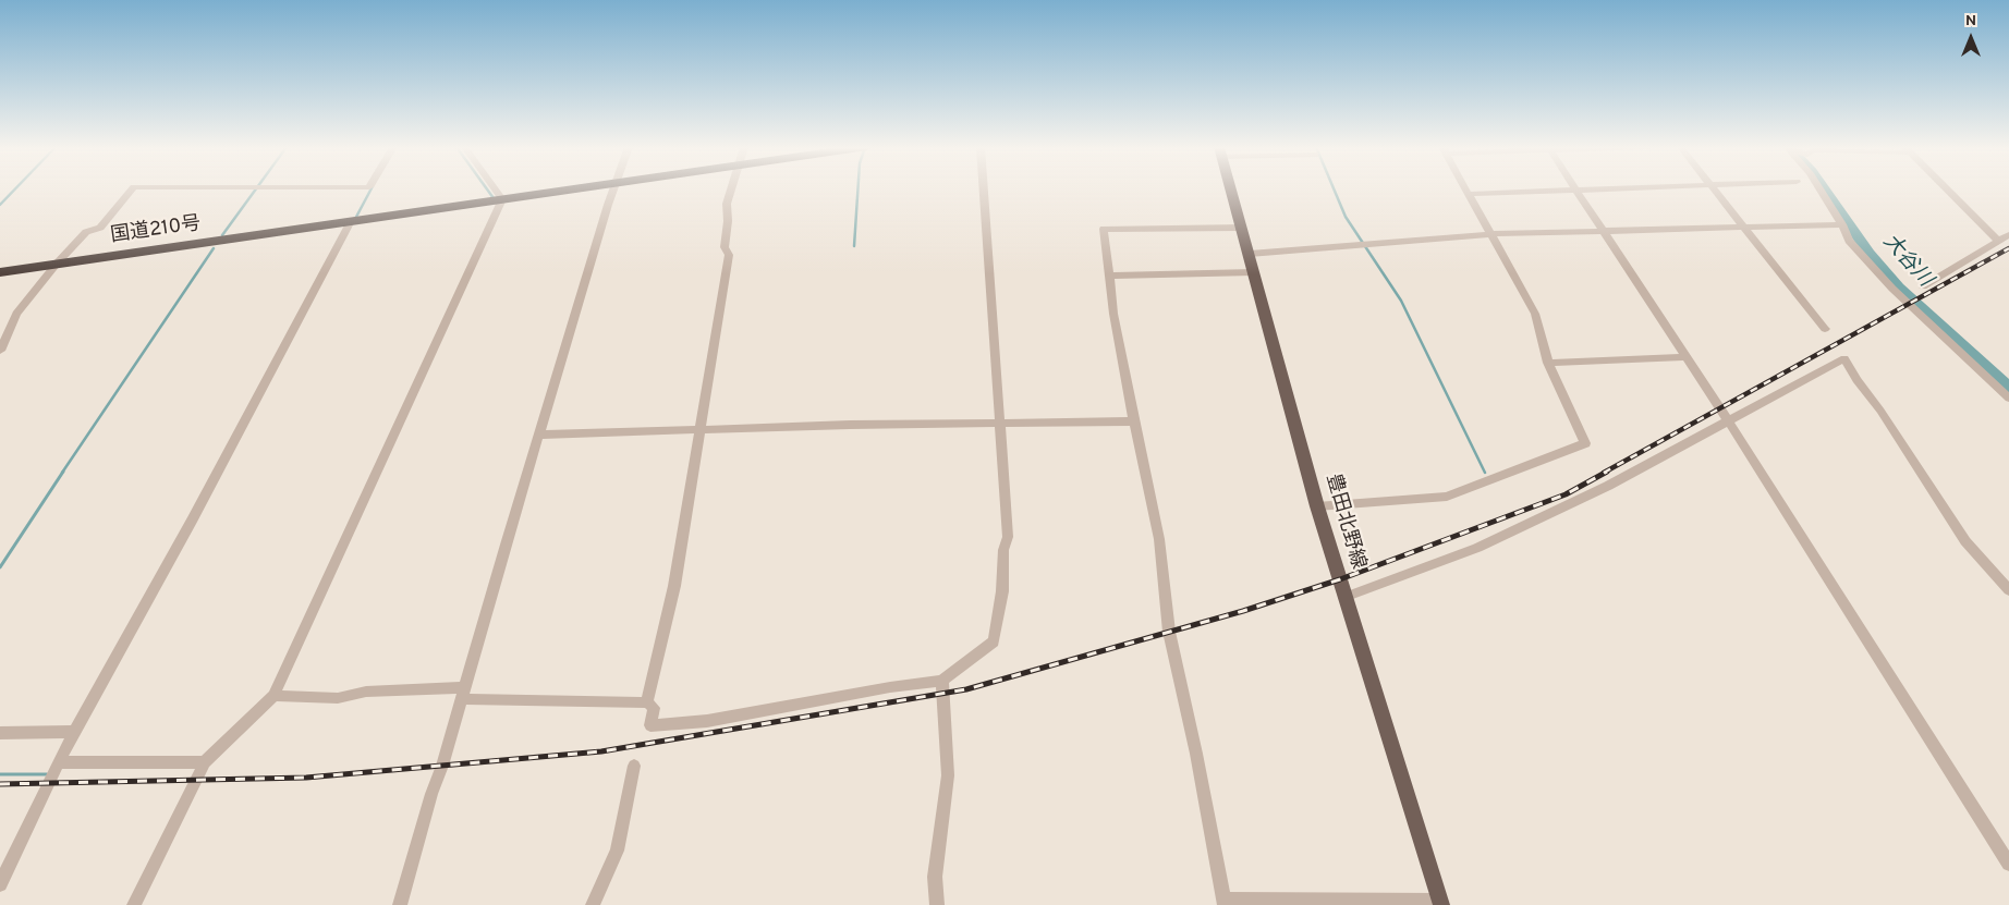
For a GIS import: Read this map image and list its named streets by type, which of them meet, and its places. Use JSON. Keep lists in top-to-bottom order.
{
  "streets": {
    "highway": ["国道210号"],
    "main road": ["豊田北野線"]
  },
  "water": ["大谷川"],
  "north": "top"
}
